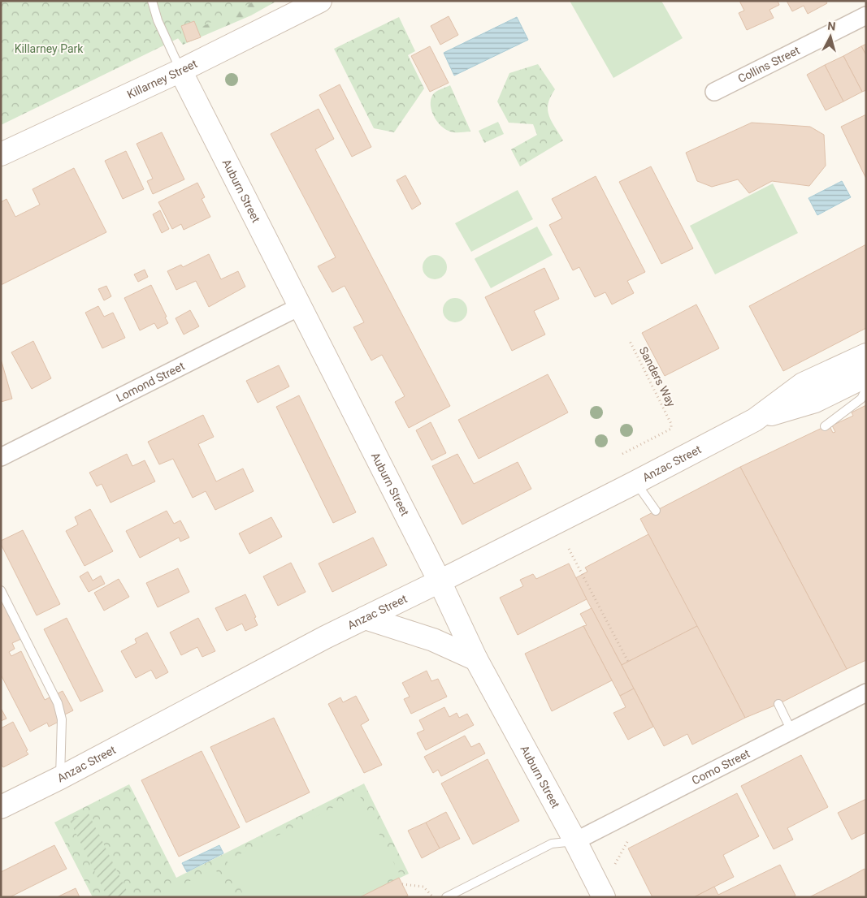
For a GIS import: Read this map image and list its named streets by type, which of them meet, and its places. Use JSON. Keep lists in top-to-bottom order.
{
  "streets": {
    "main road": ["Killarney Street", "Auburn Street", "Anzac Street"],
    "street": ["Collins Street", "Lomond Street", "Como Street"],
    "path": ["Sanders Way"]
  },
  "crossings": [
    ["Killarney Street", "Auburn Street"],
    ["Auburn Street", "Lomond Street"],
    ["Auburn Street", "Anzac Street"],
    ["Auburn Street", "Como Street"]
  ],
  "parks": ["Killarney Park"],
  "north": "top"
}
